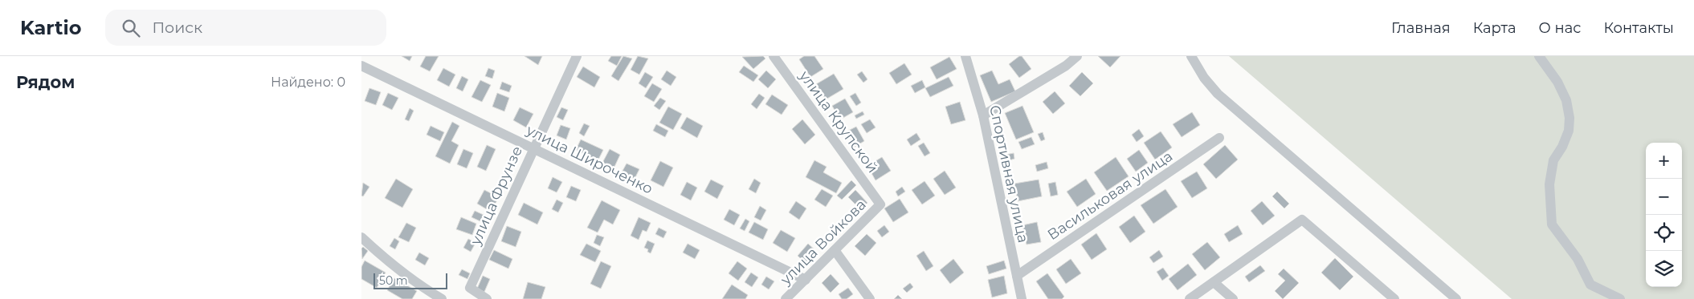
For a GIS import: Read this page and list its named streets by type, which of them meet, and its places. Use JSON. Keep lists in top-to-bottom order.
{
  "streets": {
    "street": [
      "улица Крупской",
      "улица Широченко",
      "Спортивная улица",
      "улица Фрунзе",
      "Васильковая улица",
      "улица Войкова"
    ]
  },
  "crossings": [
    ["улица Крупской", "улица Войкова"],
    ["улица Широченко", "улица Фрунзе"],
    ["улица Широченко", "улица Войкова"],
    ["Спортивная улица", "Васильковая улица"]
  ],
  "scale_bar": "50 m",
  "page": {
    "header": "Kartio",
    "search": "Поиск",
    "nav": [
      "Главная",
      "Карта",
      "О нас",
      "Контакты"
    ],
    "heading": ["Рядом", "Найдено: 0"],
    "map_buttons": ["+", "−"],
    "scale": "50 m"
  }
}
